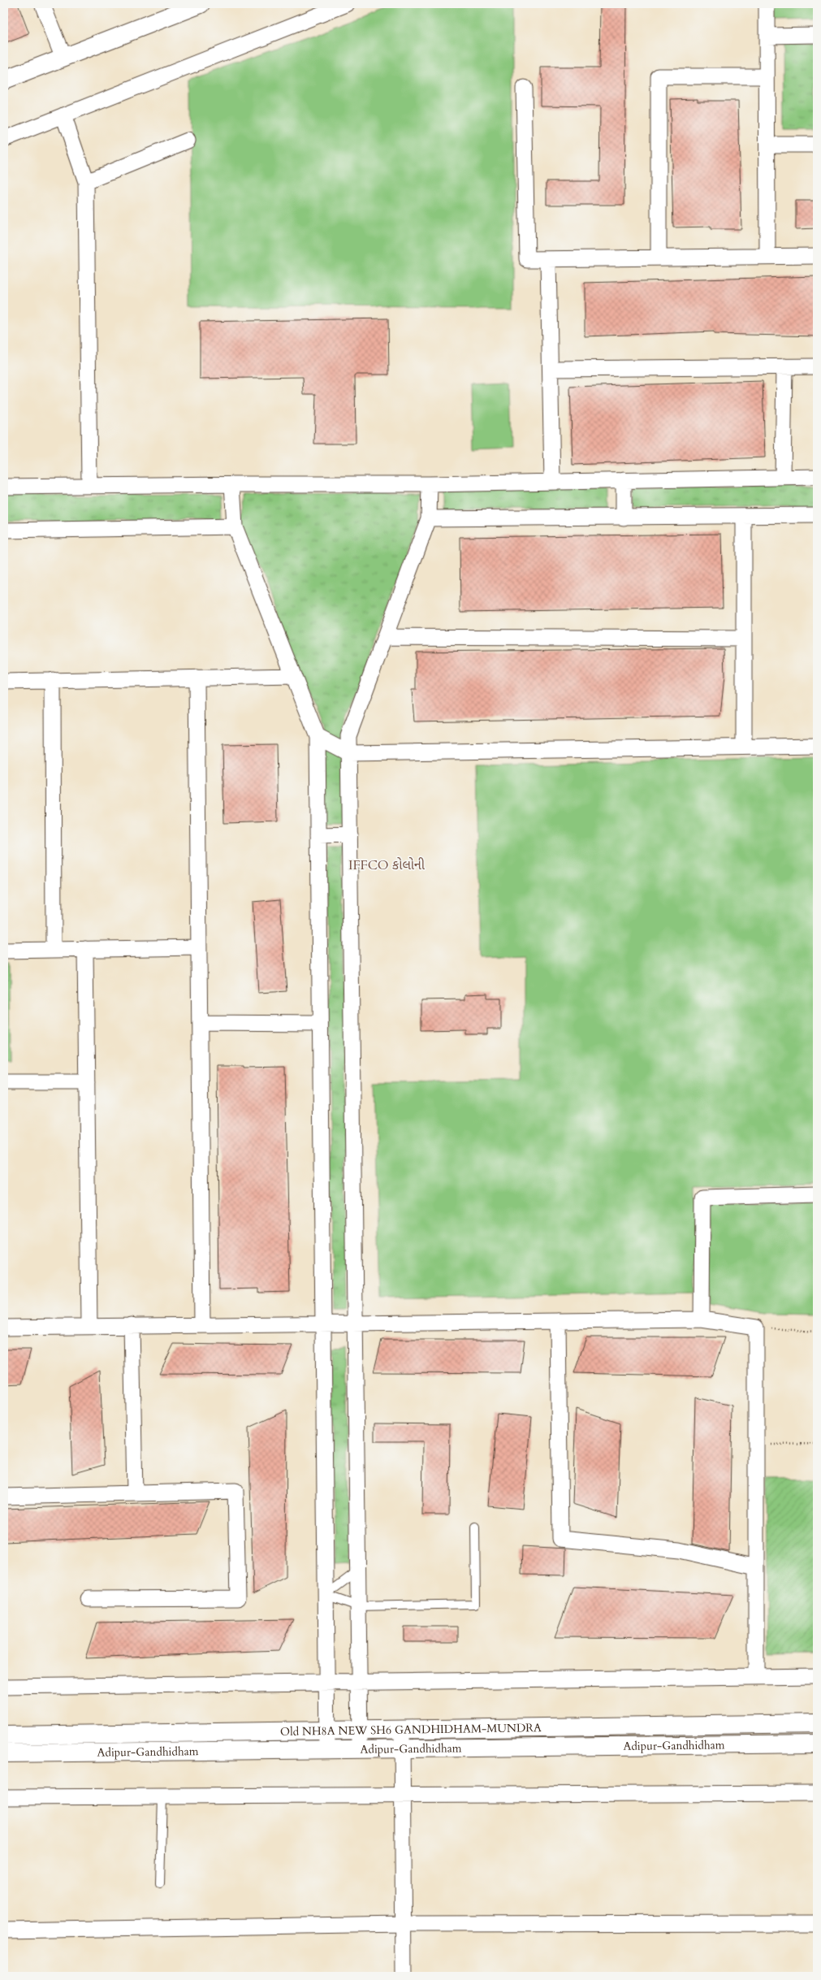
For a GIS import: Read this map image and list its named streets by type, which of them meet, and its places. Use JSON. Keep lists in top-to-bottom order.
{
  "streets": {
    "main road": ["Old NH8A NEW SH6 GANDHIDHAM-MUNDRA", "Adipur-Gandhidham"]
  },
  "districts": ["IFFCO કોલોની"]
}
